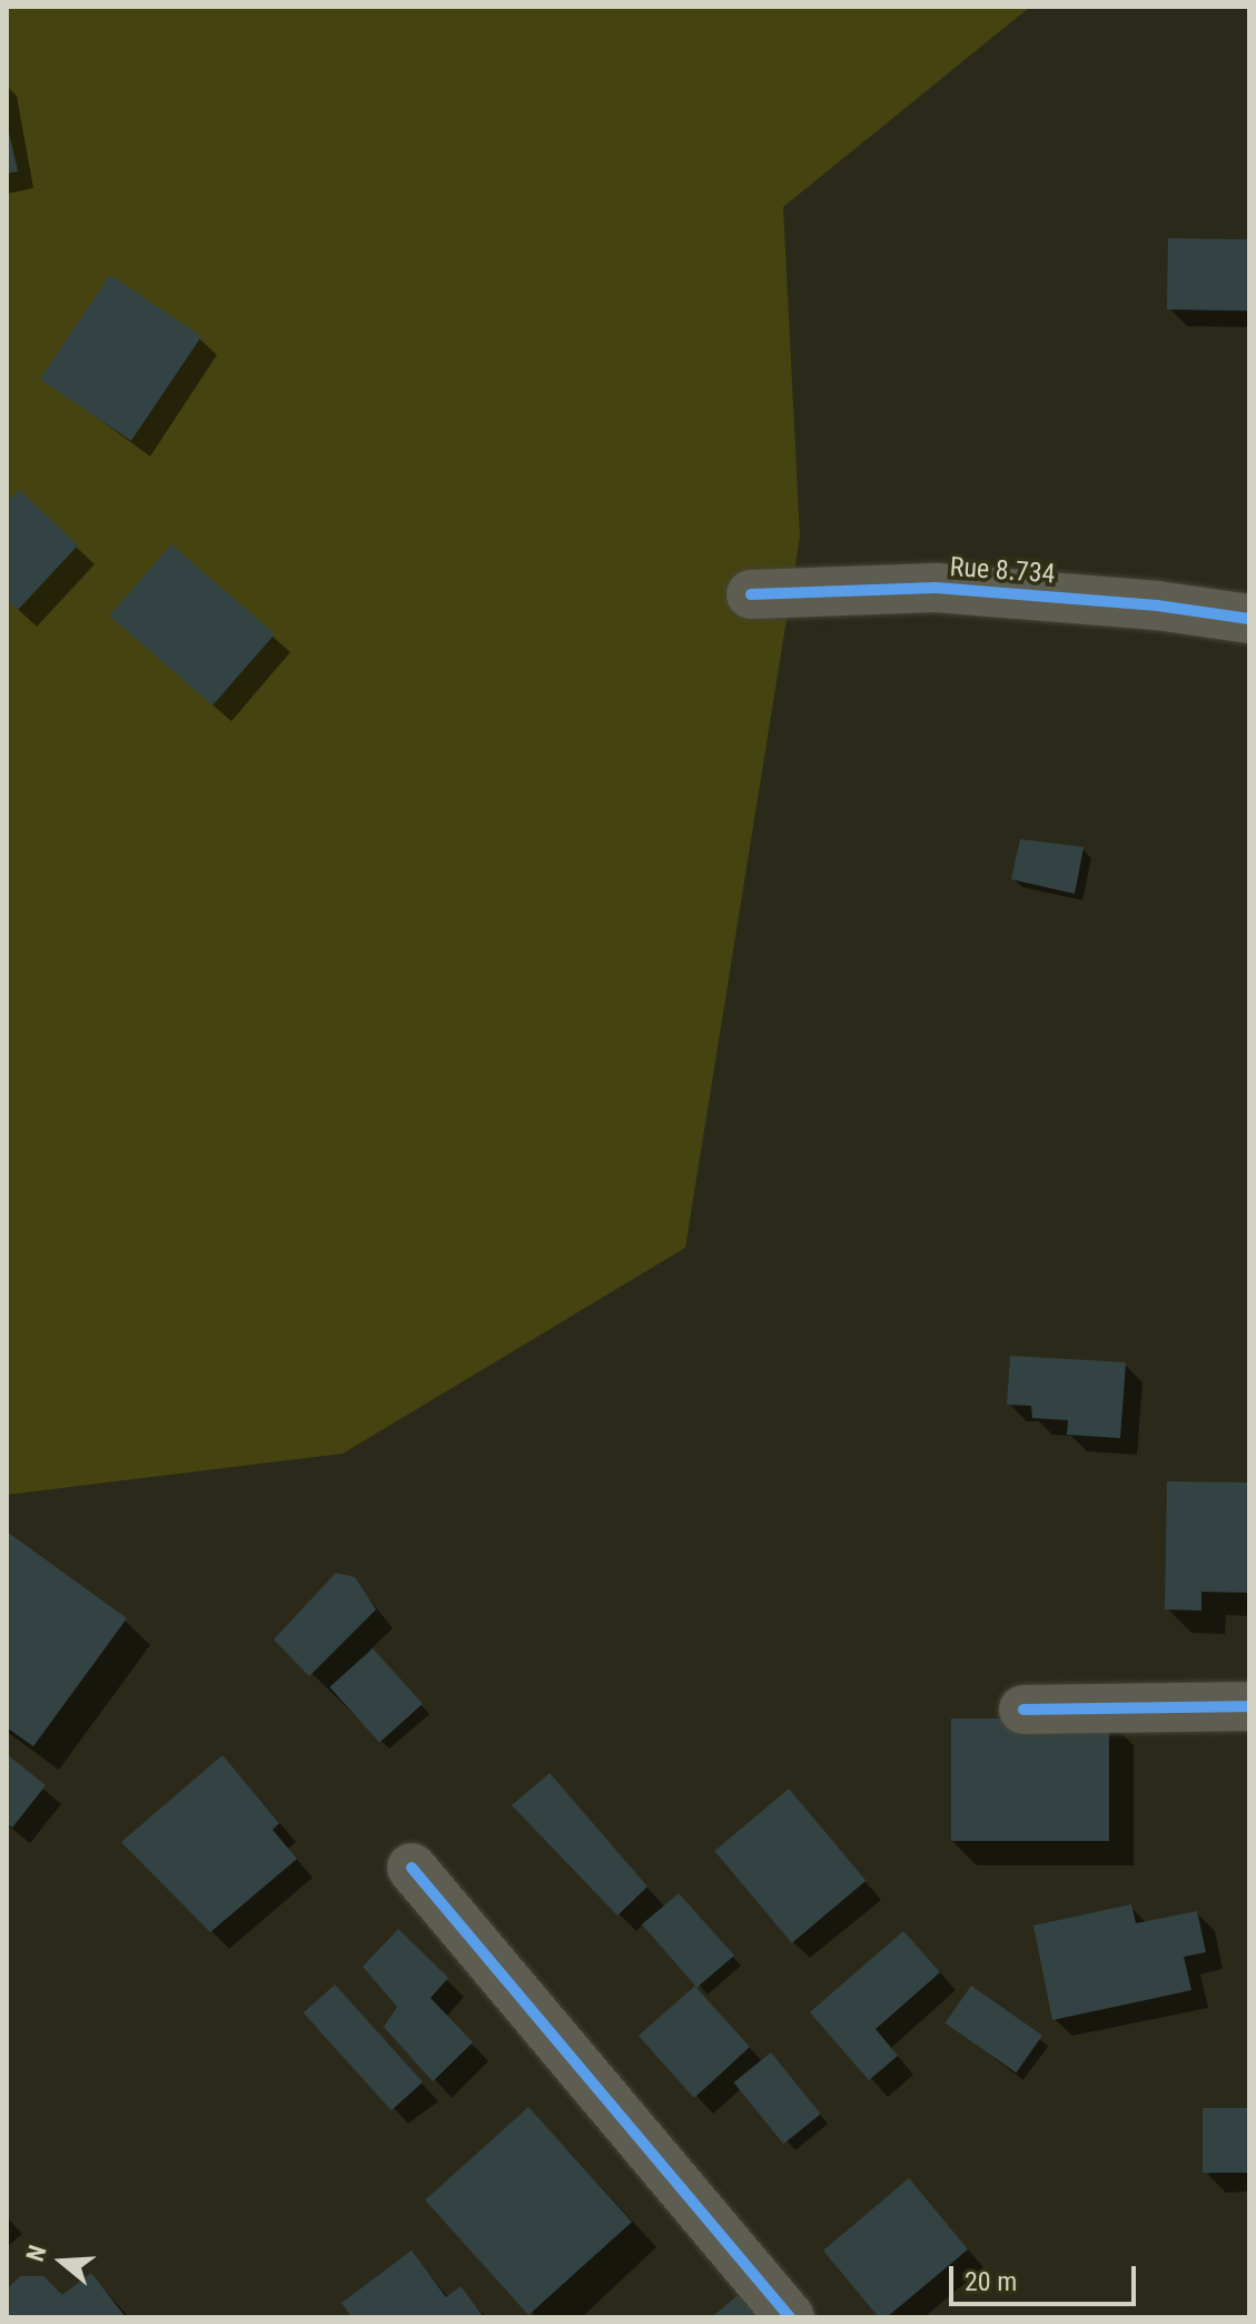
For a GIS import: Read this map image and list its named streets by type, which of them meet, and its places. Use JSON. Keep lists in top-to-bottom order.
{
  "streets": {
    "street": ["Rue 8.734"]
  },
  "scale_bar": "20 m",
  "north": "left"
}
